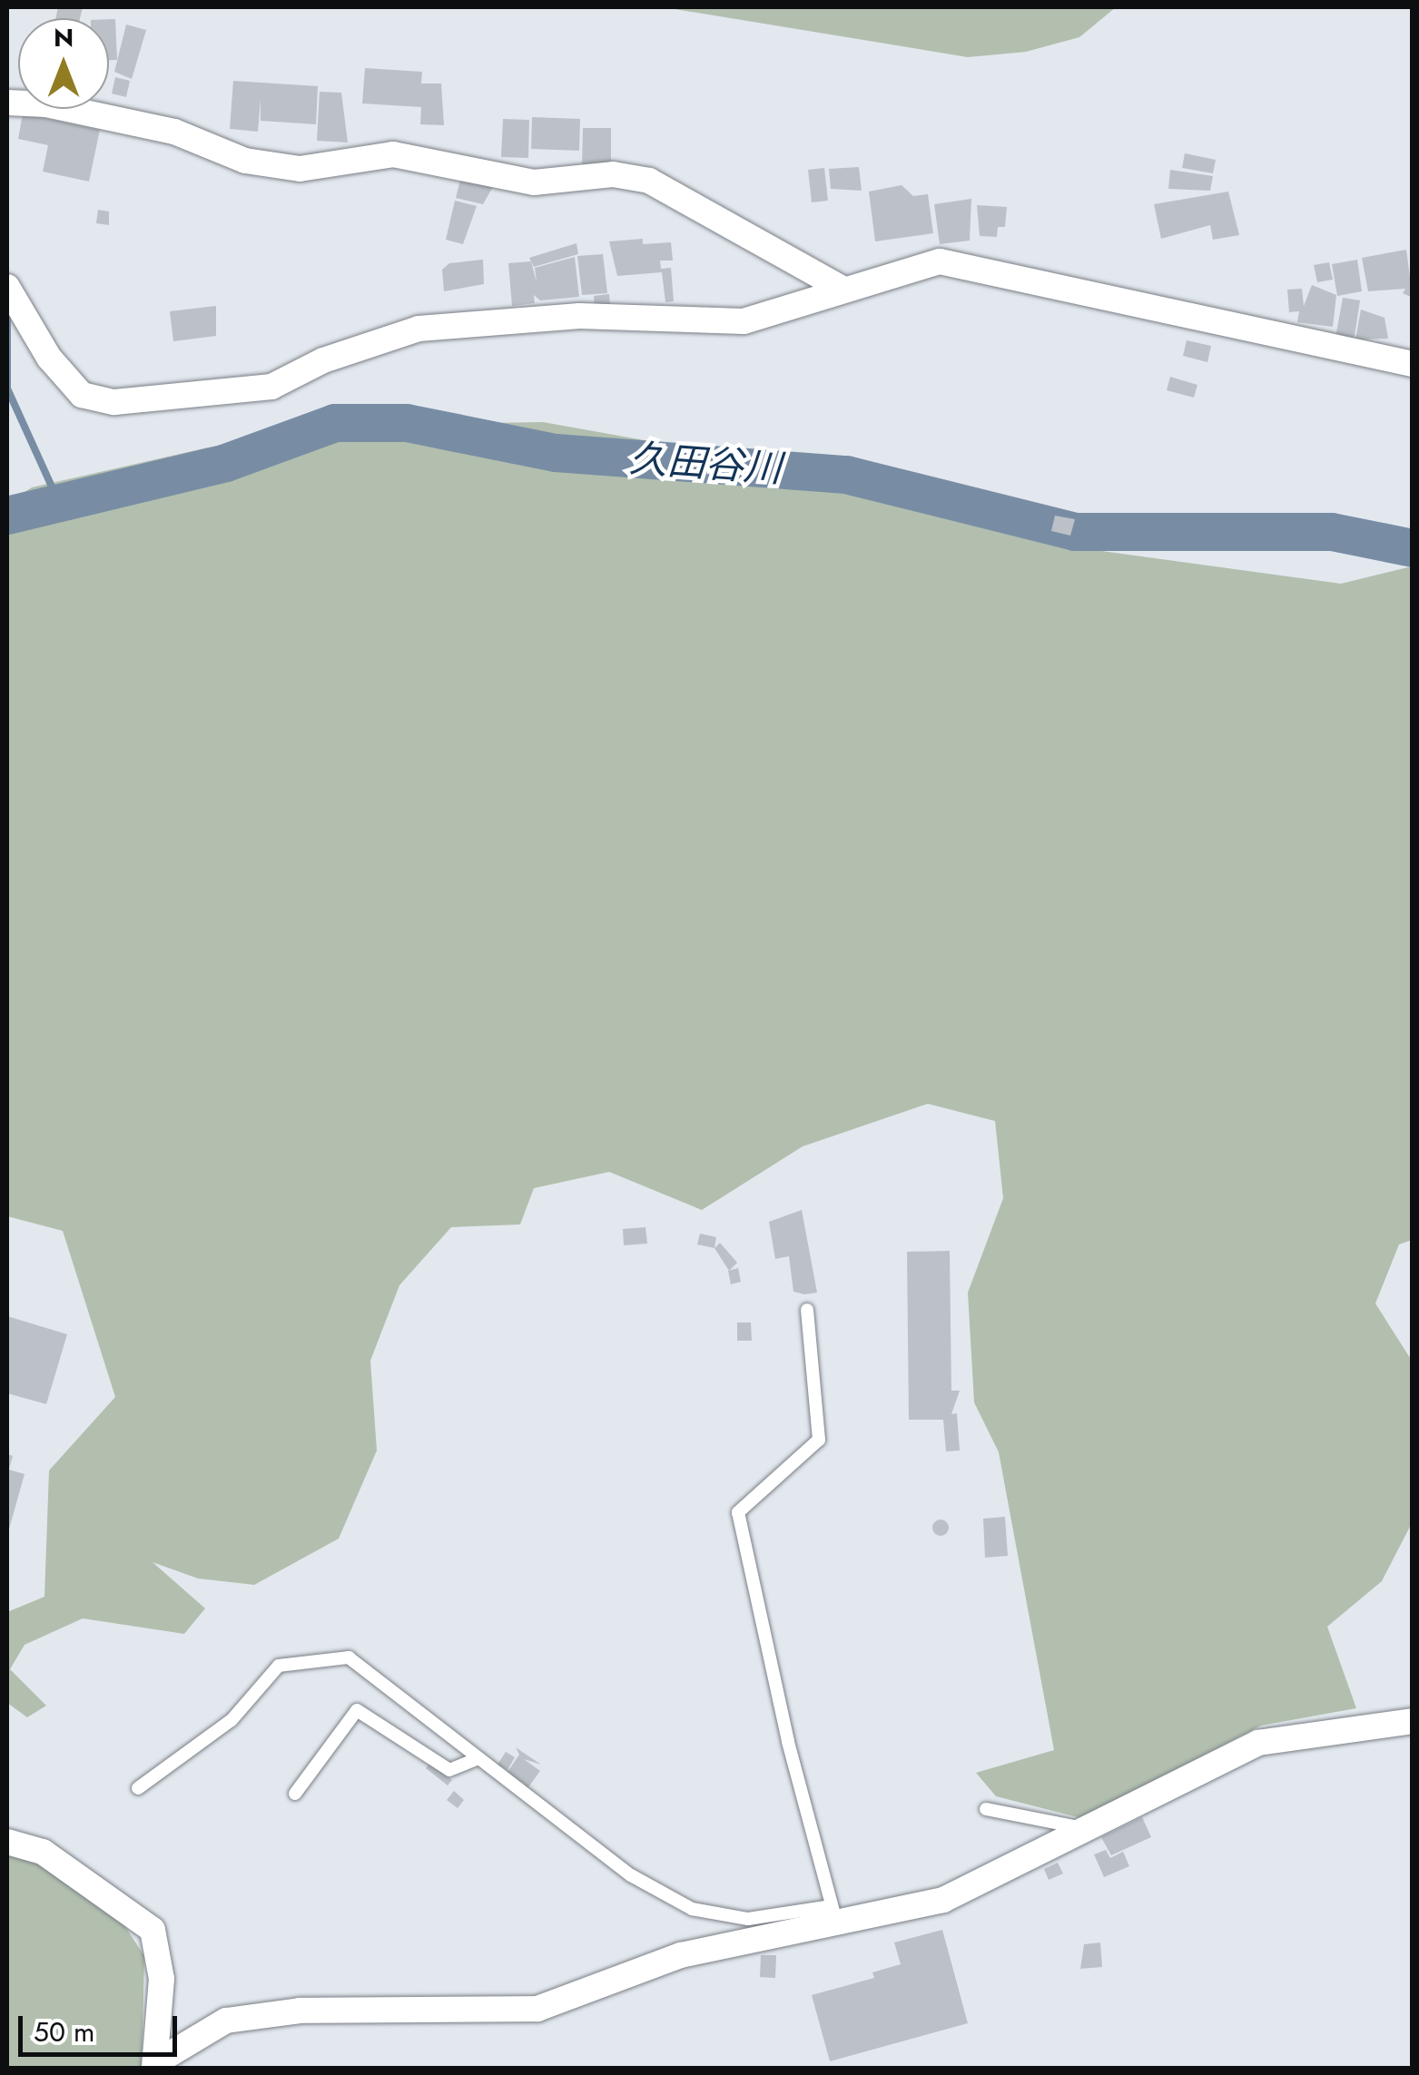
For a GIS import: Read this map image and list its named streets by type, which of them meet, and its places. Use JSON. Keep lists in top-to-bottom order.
{
  "water": ["久田谷川"],
  "scale_bar": "50 m",
  "north": "top"
}
